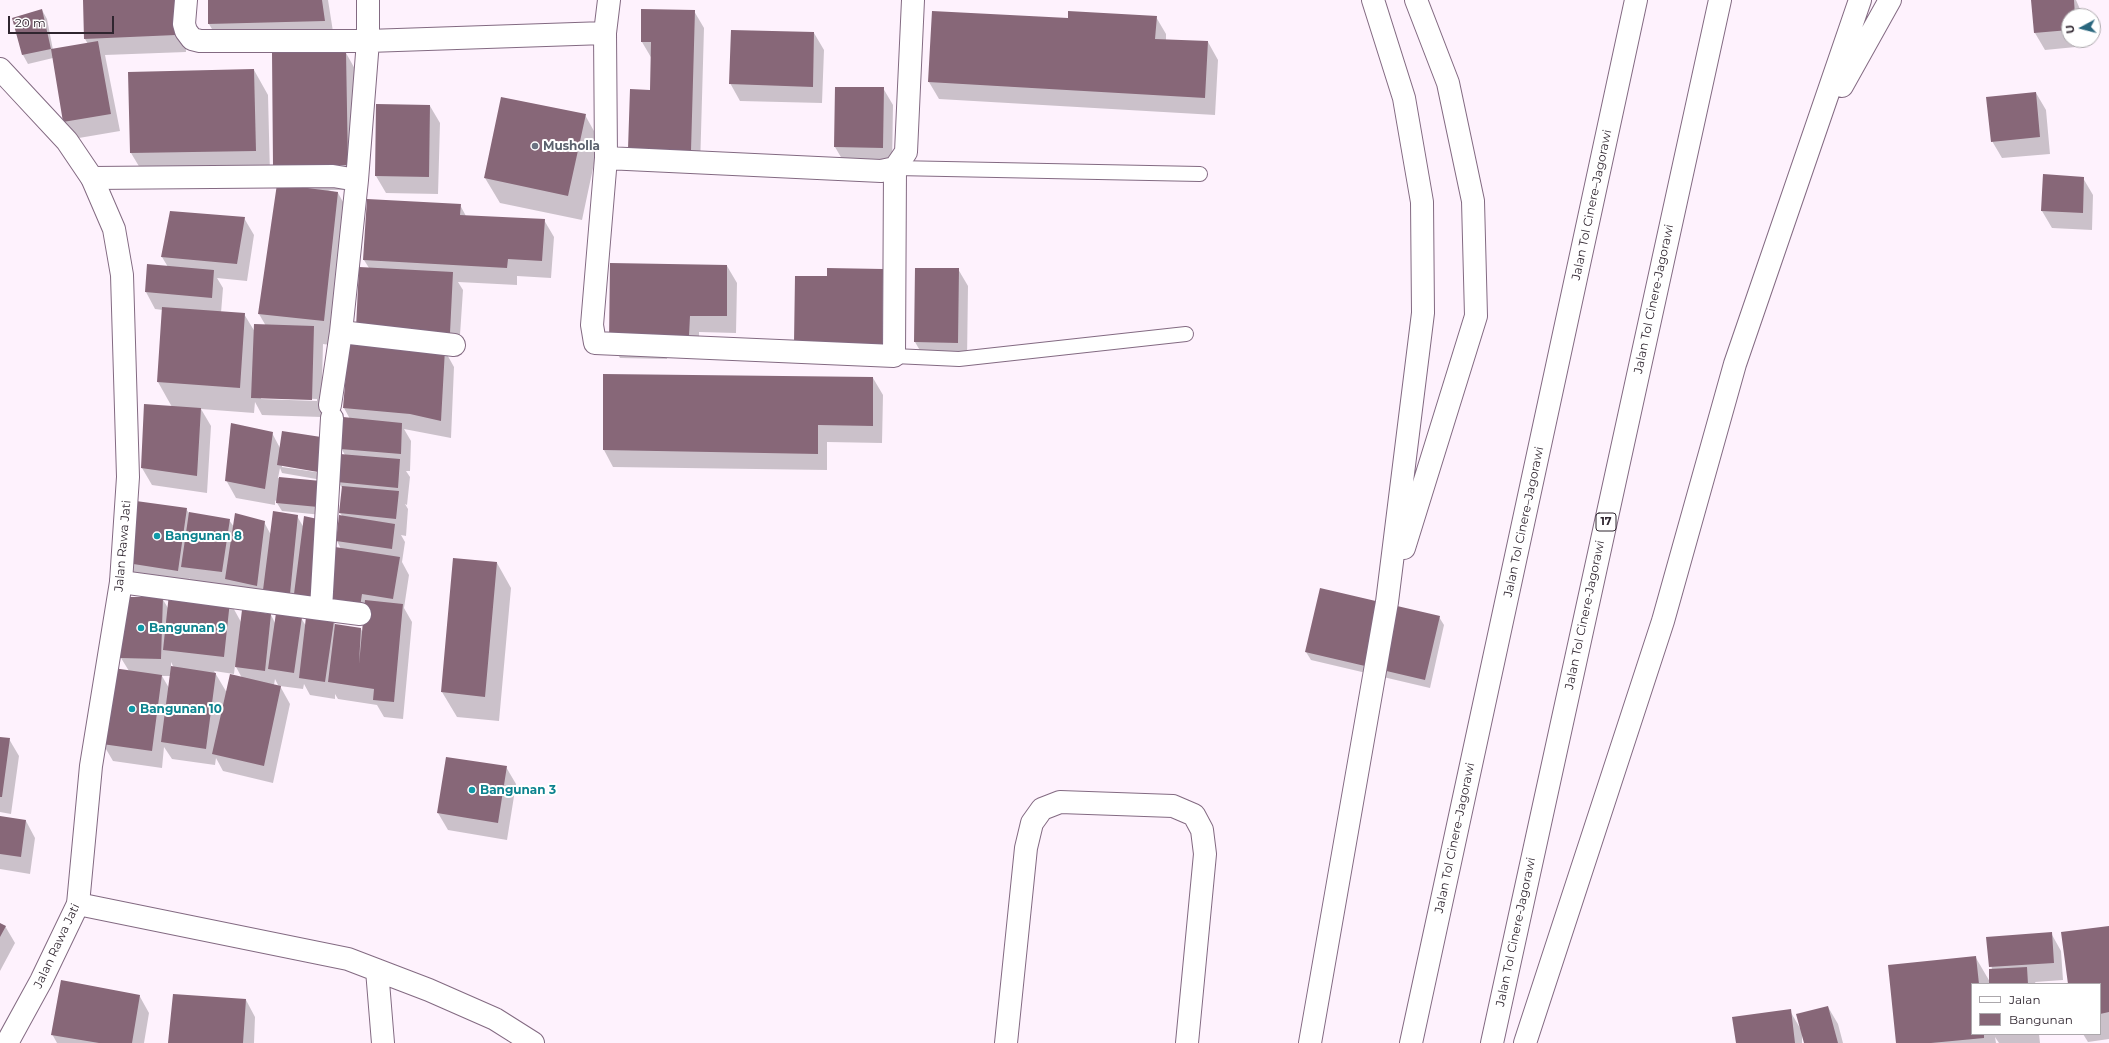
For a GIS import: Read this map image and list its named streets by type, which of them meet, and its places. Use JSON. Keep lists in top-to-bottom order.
{
  "streets": {
    "main road": [
      "Jalan Tol Cinere–Jagorawi",
      "Jalan Tol Cinere-Jagorawi",
      "17",
      "Jalan Rawa Jati"
    ]
  },
  "places": [
    "Musholla",
    "Bangunan 8",
    "Bangunan 9",
    "Bangunan 10",
    "Bangunan 3"
  ],
  "legend": ["Jalan", "Bangunan"],
  "scale_bar": "20 m",
  "north": "left"
}
